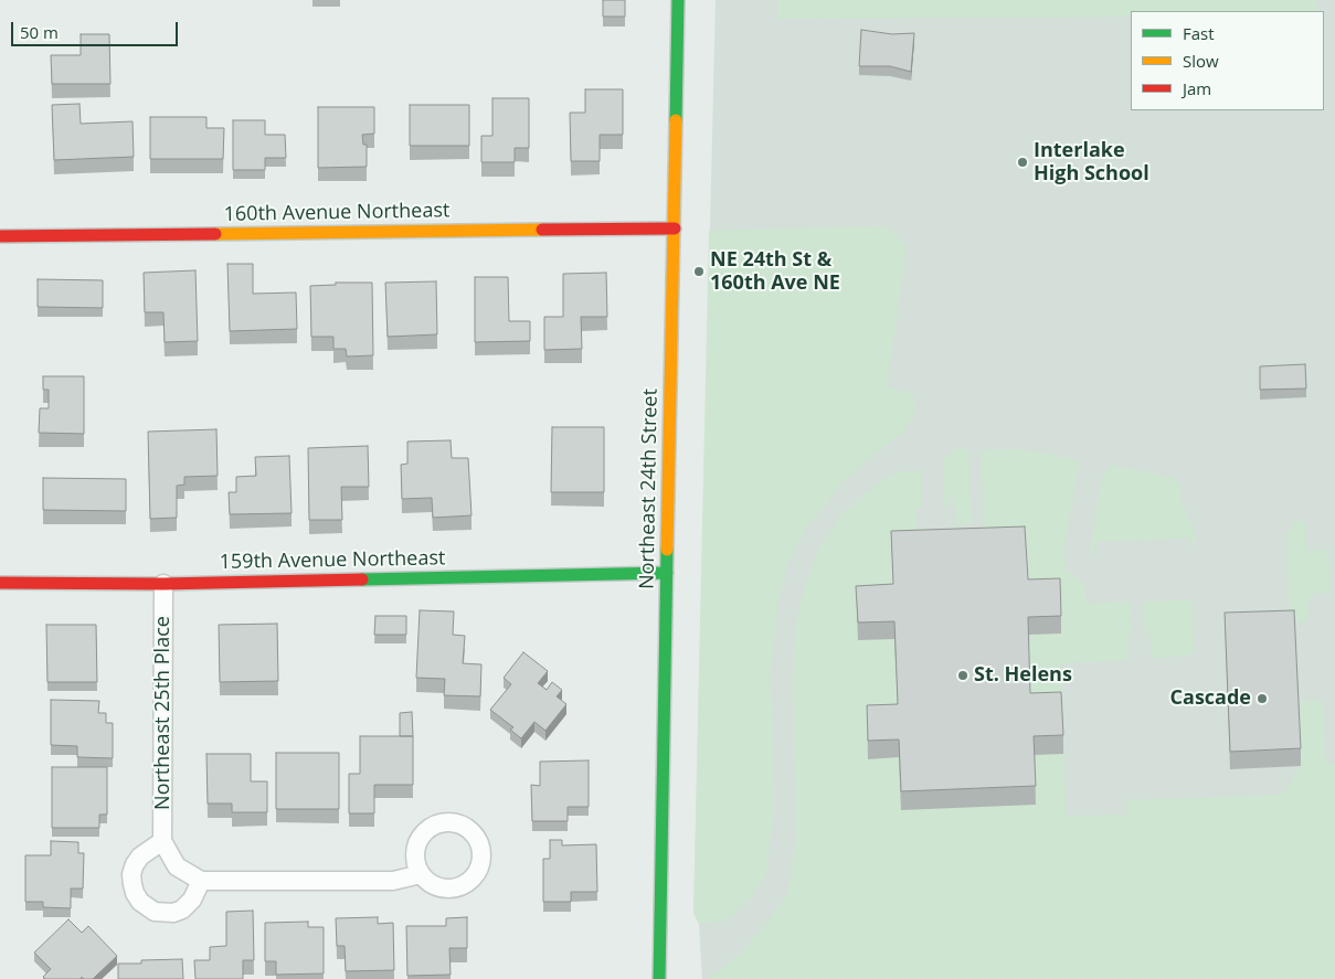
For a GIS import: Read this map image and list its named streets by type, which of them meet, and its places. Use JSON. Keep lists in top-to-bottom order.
{
  "streets": {
    "street": [
      "160th Avenue Northeast",
      "Northeast 24th Street",
      "159th Avenue Northeast",
      "Northeast 25th Place"
    ]
  },
  "crossings": [
    ["160th Avenue Northeast", "Northeast 24th Street"],
    ["Northeast 24th Street", "159th Avenue Northeast"],
    ["159th Avenue Northeast", "Northeast 25th Place"]
  ],
  "places": [
    "Interlake High School",
    "NE 24th St & 160th Ave NE",
    "St. Helens",
    "Cascade"
  ],
  "legend": ["Fast", "Slow", "Jam"],
  "scale_bar": "50 m"
}
